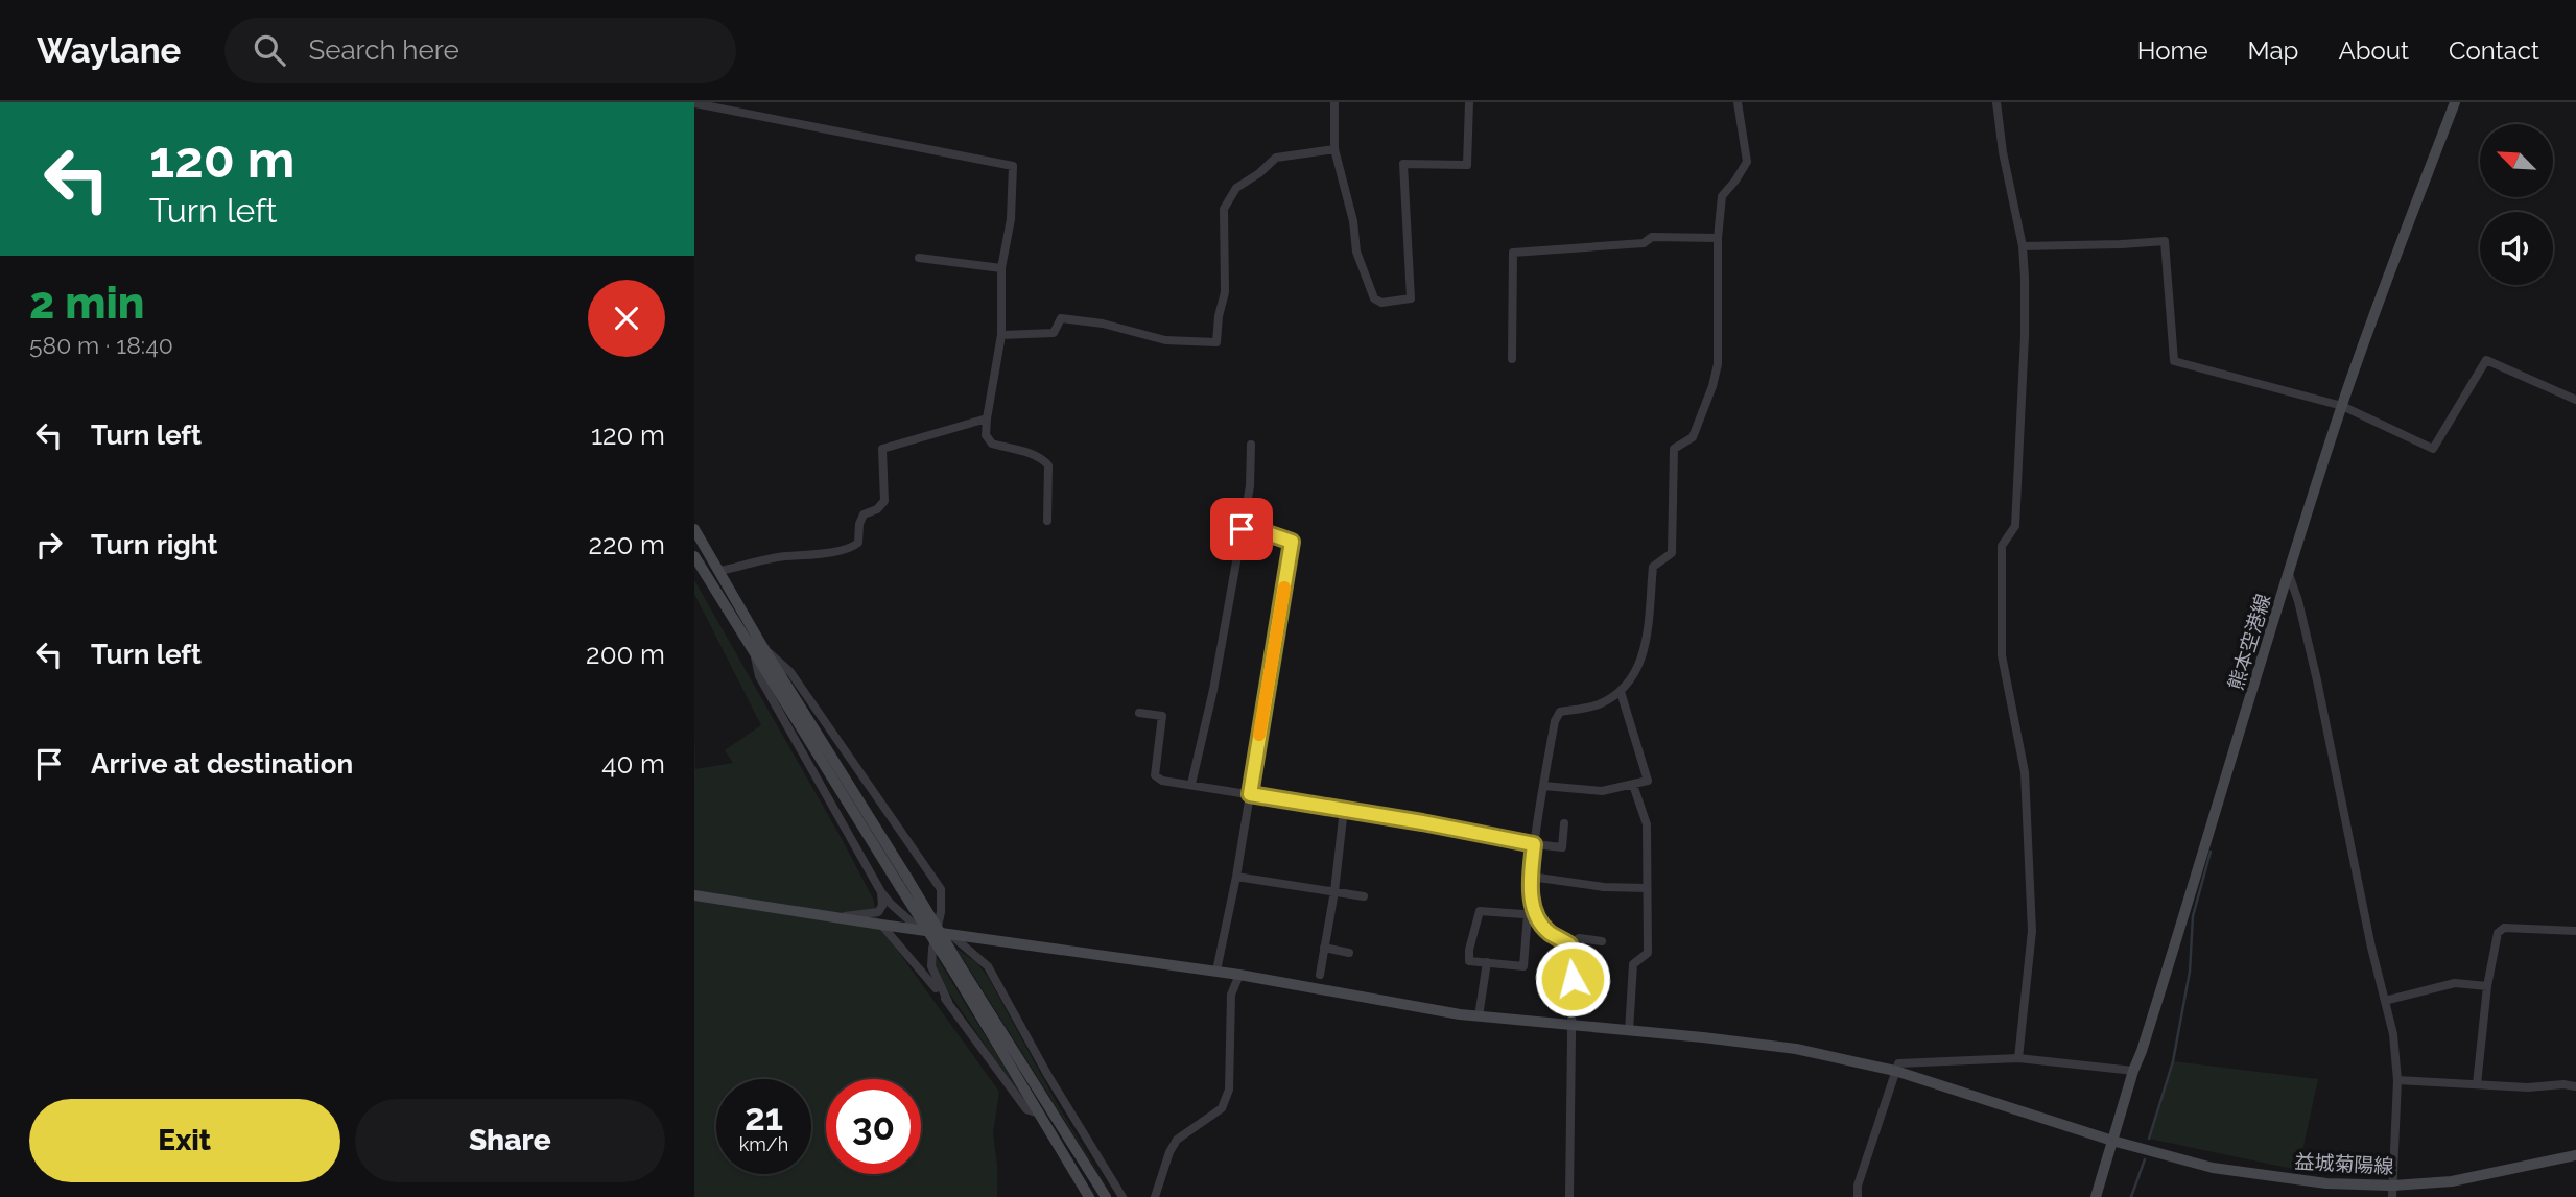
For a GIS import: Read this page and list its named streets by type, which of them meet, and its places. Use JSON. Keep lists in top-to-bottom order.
{
  "streets": {
    "street": ["熊本空港線", "益城菊陽線"]
  },
  "crossings": [
    ["熊本空港線", "益城菊陽線"]
  ],
  "north": "top left",
  "page": {
    "header": "Waylane",
    "search": "Search here",
    "nav": [
      "Home",
      "Map",
      "About",
      "Contact"
    ],
    "turn": ["120 m", "Turn left"],
    "heading": ["2 min", "580 m · 18:40"],
    "list": [
      {
        "name": "Turn left",
        "value": "120 m"
      },
      {
        "name": "Turn right",
        "value": "220 m"
      },
      {
        "name": "Turn left",
        "value": "200 m"
      },
      {
        "name": "Arrive at destination",
        "value": "40 m"
      }
    ],
    "speed": "21 km/h",
    "limit": "30",
    "buttons": ["Exit", "Share"]
  }
}
